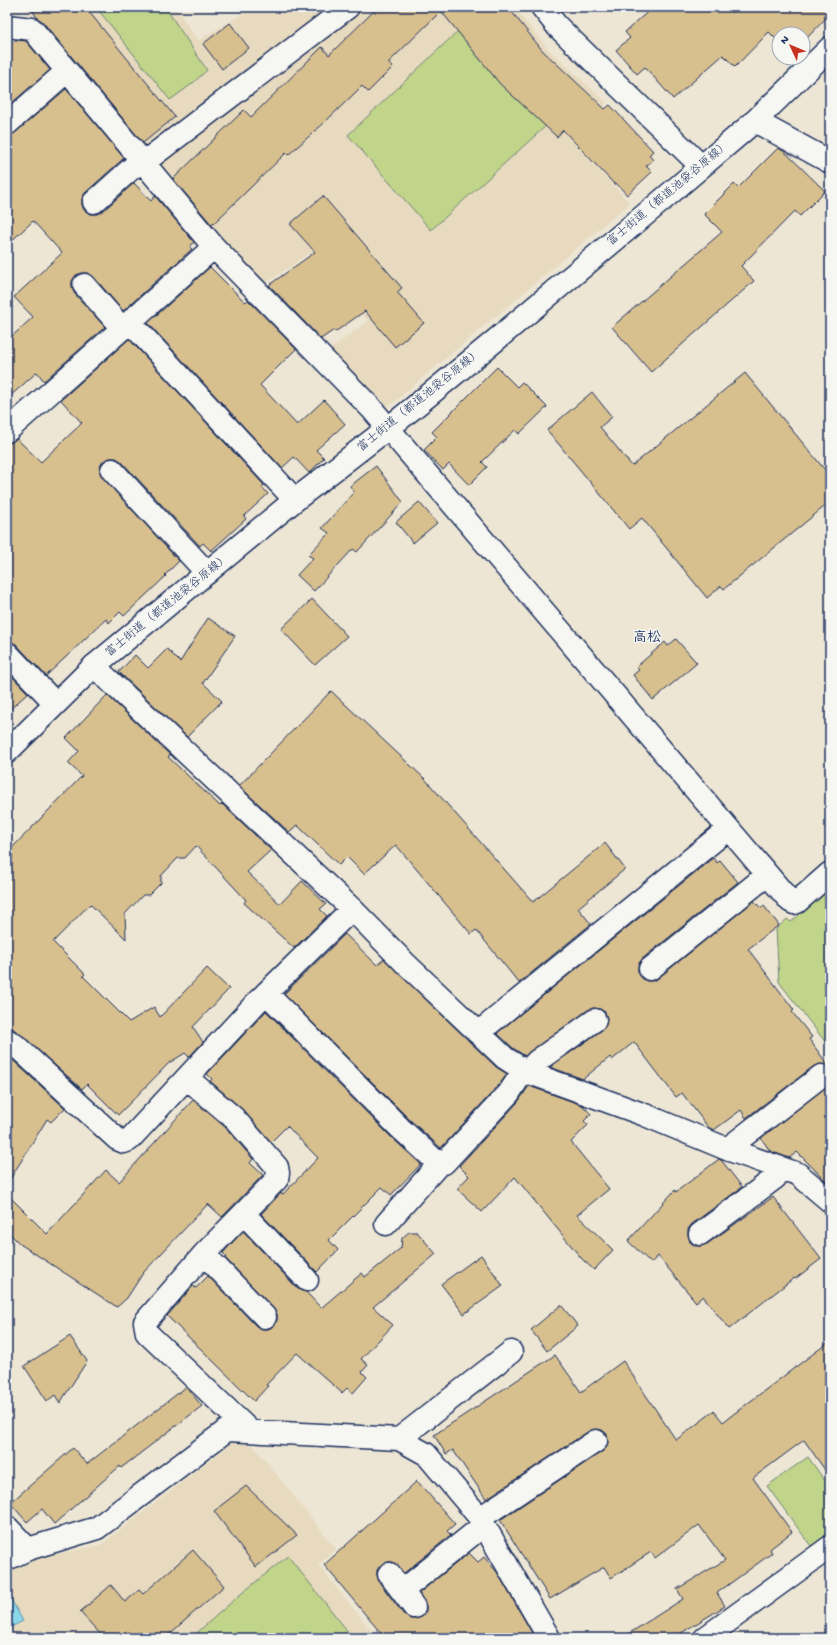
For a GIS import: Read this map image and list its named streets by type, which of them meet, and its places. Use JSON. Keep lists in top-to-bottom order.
{
  "streets": {
    "street": ["富士街道（都道池袋谷原線）"]
  },
  "districts": ["高松"],
  "north": "top left"
}
